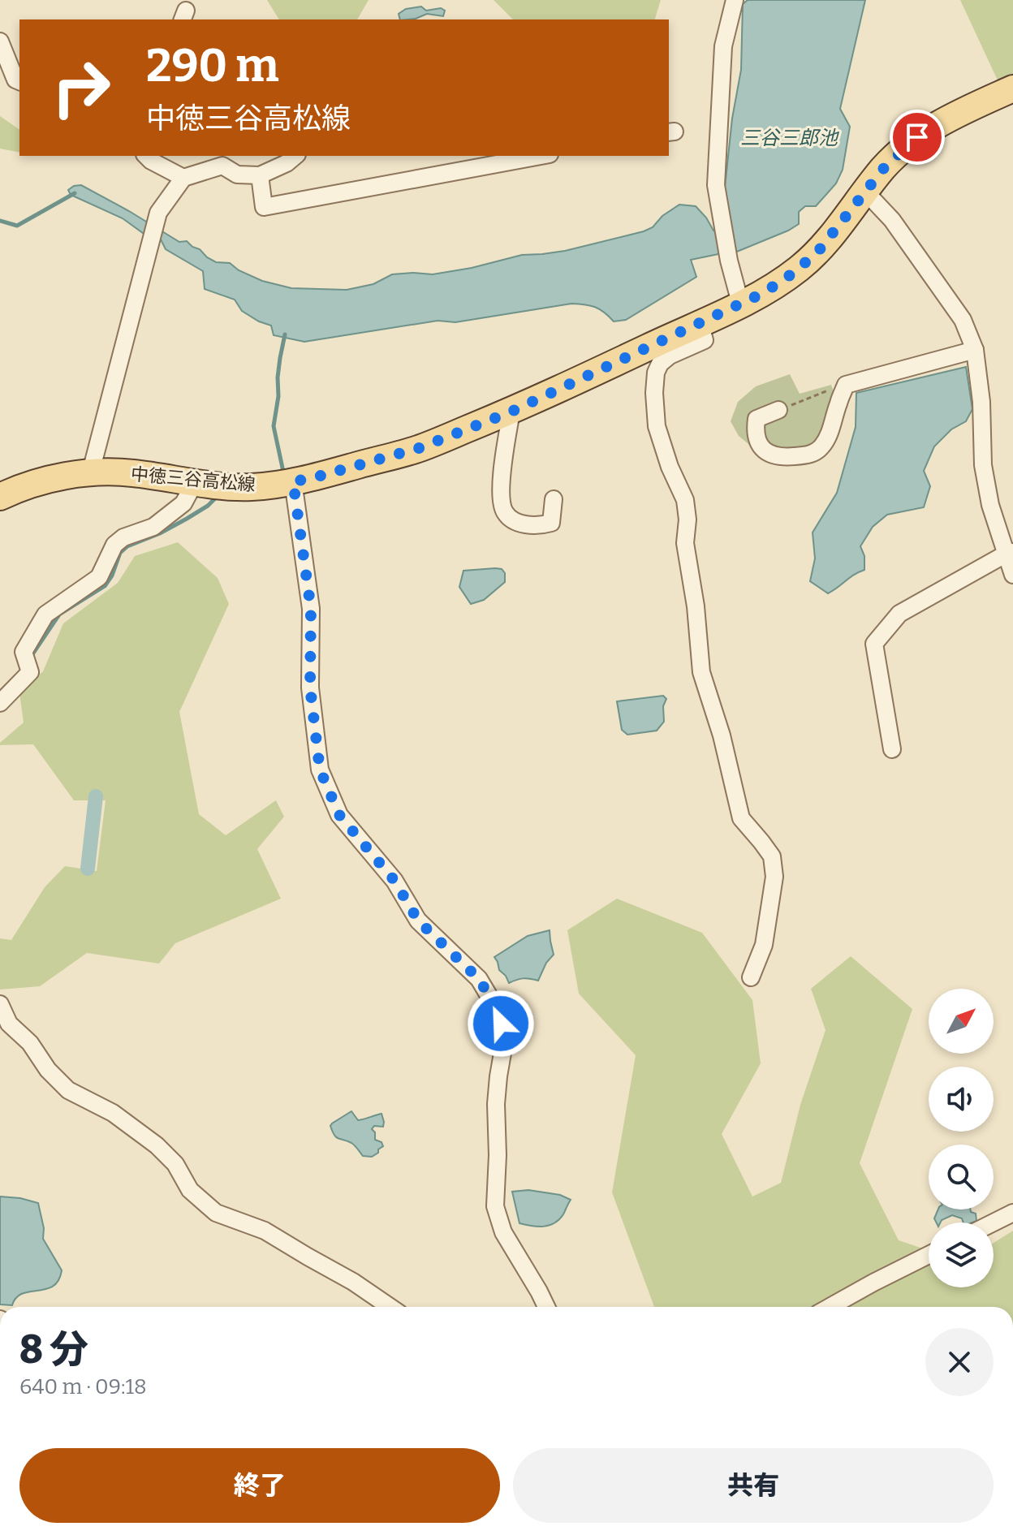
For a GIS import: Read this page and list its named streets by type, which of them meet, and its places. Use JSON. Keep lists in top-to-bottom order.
{
  "streets": {
    "main road": ["中徳三谷高松線"]
  },
  "water": ["三谷三郎池"],
  "north": "top right",
  "page": {
    "turn": ["290 m", "中徳三谷高松線"],
    "heading": ["8 分", "640 m · 09:18"],
    "buttons": ["終了", "共有"]
  }
}
